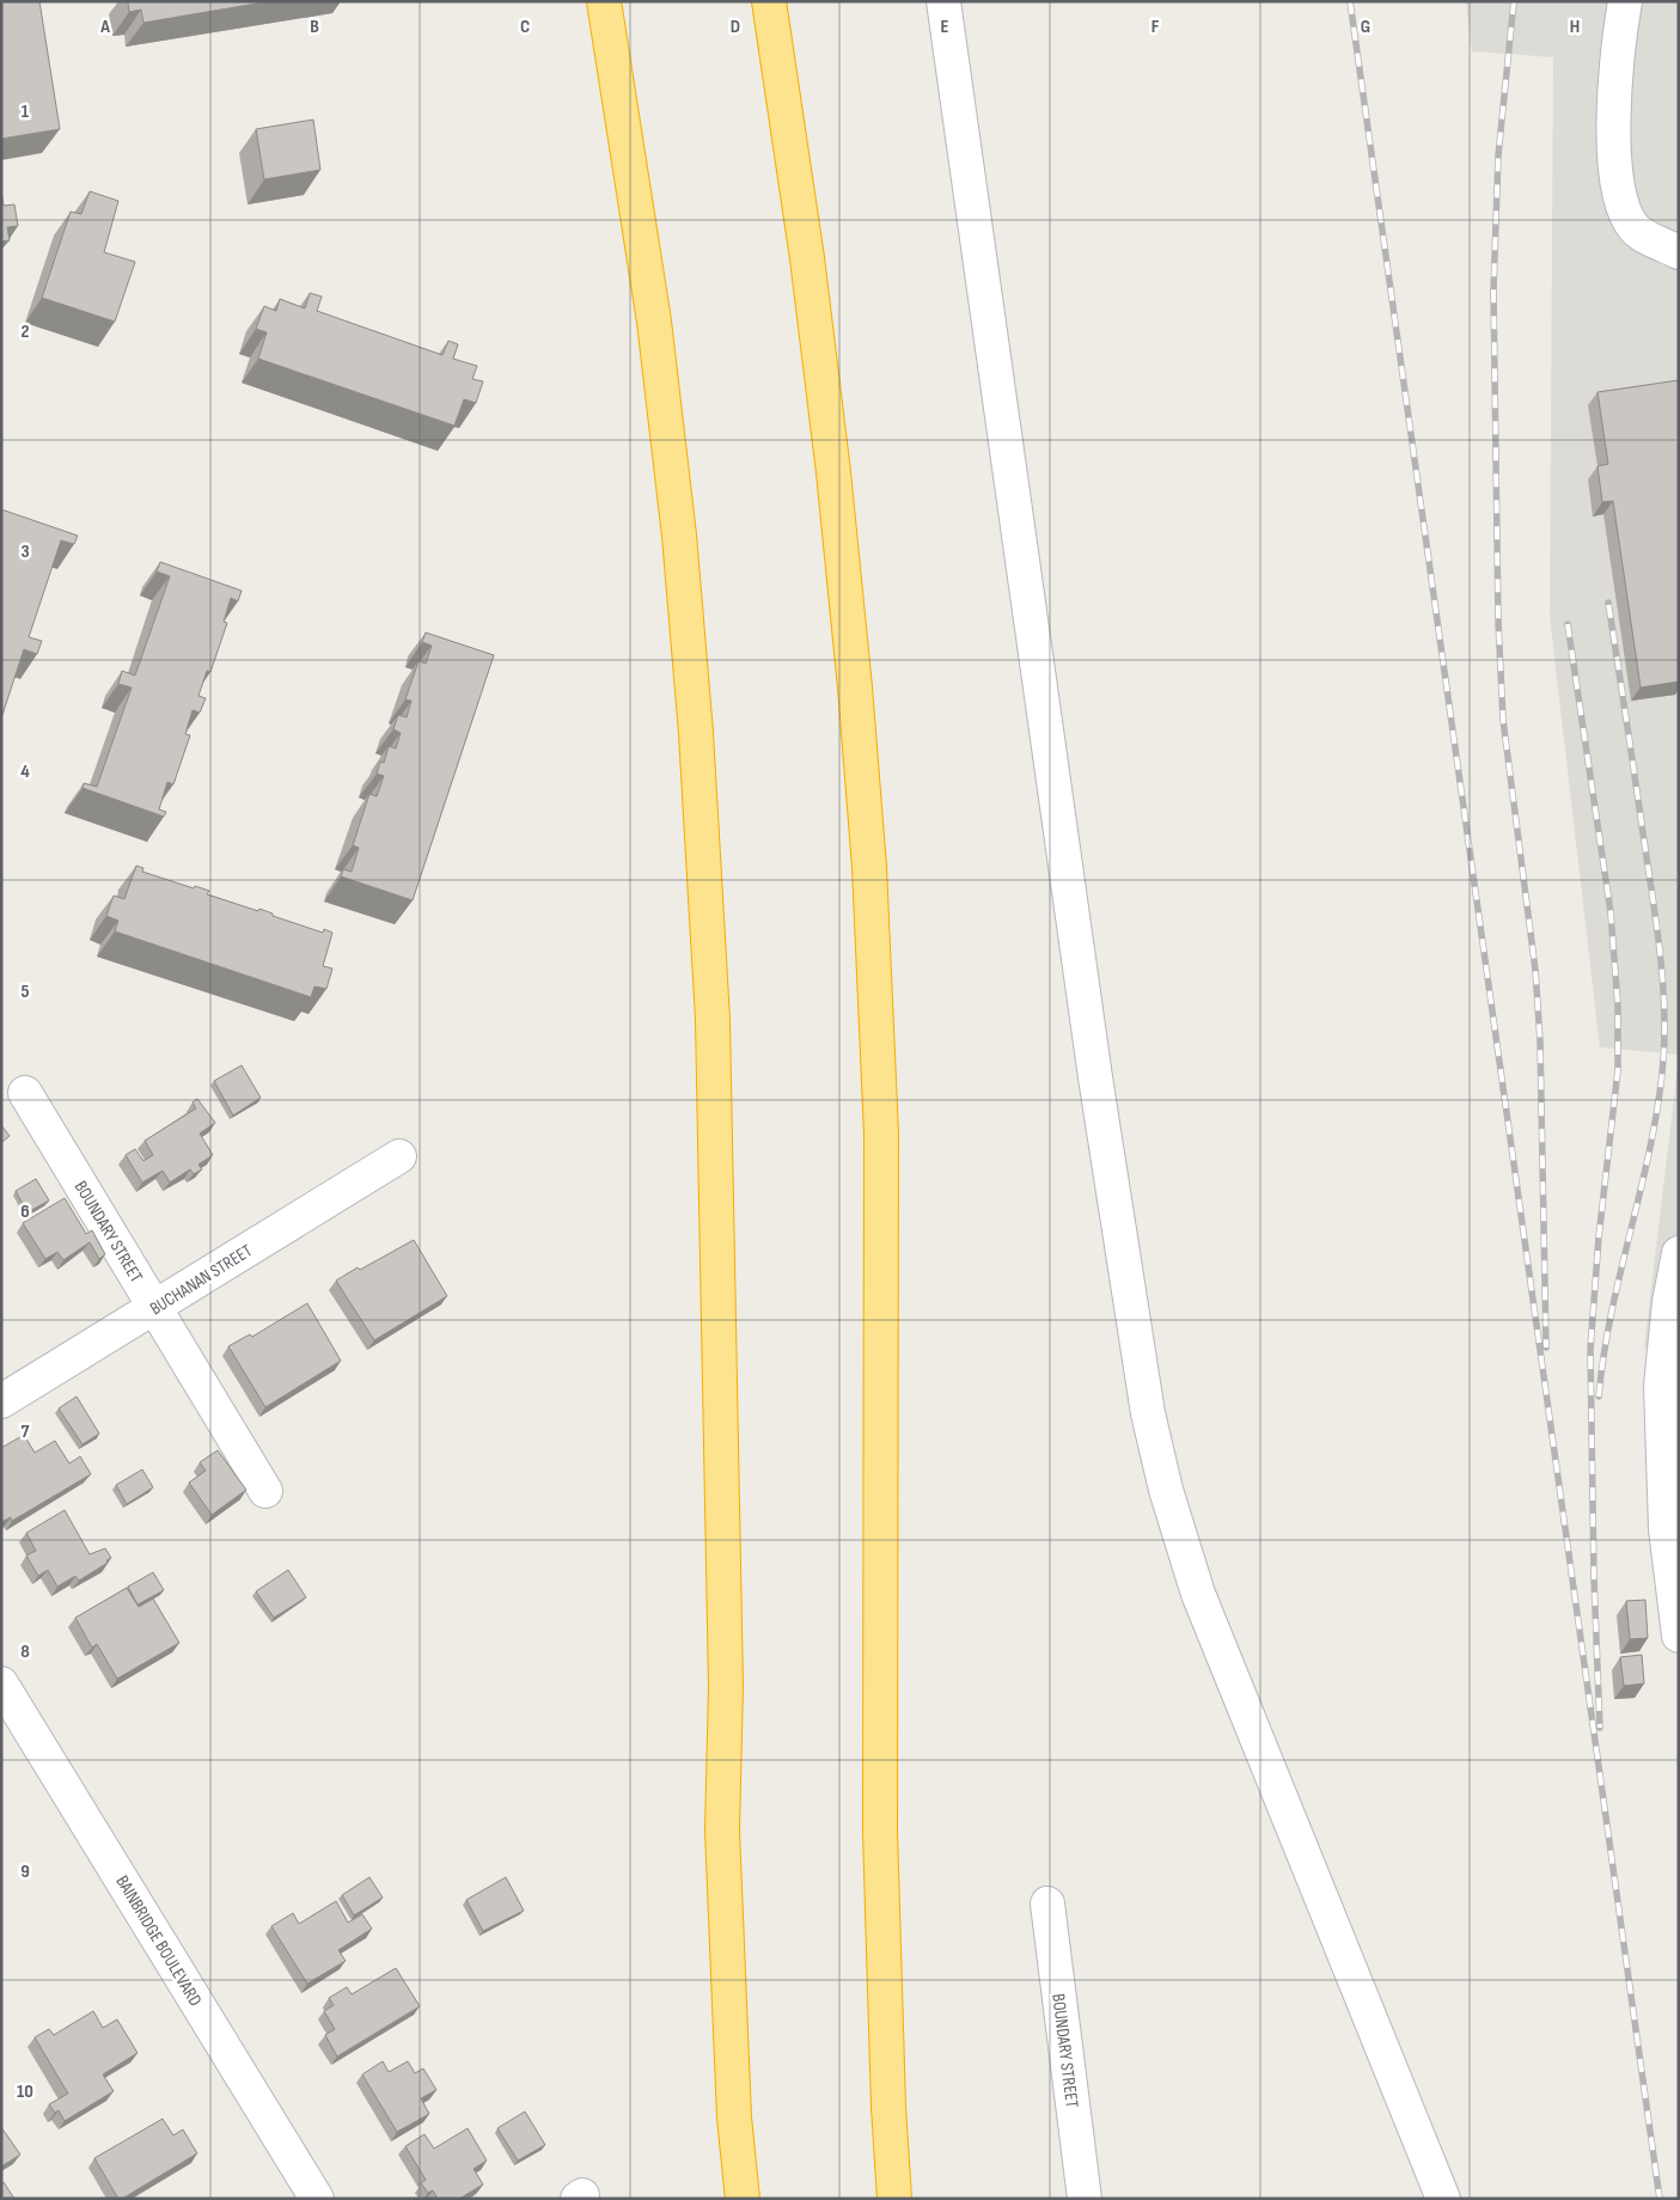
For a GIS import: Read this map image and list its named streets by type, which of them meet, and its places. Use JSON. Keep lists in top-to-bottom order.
{
  "streets": {
    "street": ["BOUNDARY STREET", "BUCHANAN STREET", "BAINBRIDGE BOULEVARD"]
  },
  "crossings": [
    ["BOUNDARY STREET", "BUCHANAN STREET"]
  ],
  "grid": {
    "columns": [
      "A",
      "B",
      "C",
      "D",
      "E",
      "F",
      "G",
      "H"
    ],
    "rows": [
      "1",
      "2",
      "3",
      "4",
      "5",
      "6",
      "7",
      "8",
      "9",
      "10"
    ]
  }
}
